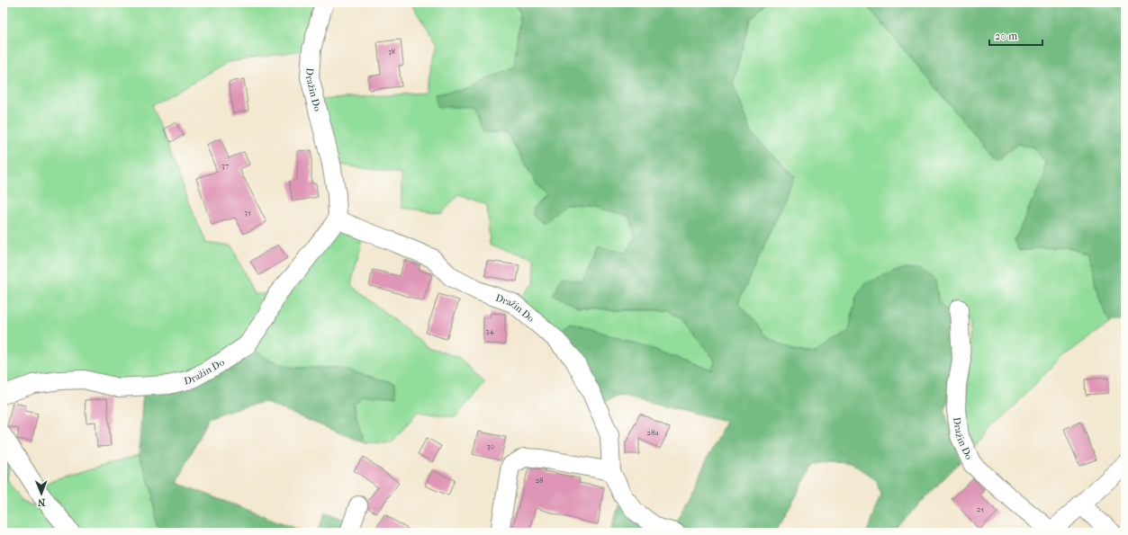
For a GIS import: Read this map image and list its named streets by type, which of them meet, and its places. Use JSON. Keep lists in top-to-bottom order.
{
  "streets": {
    "street": ["Dražin Do"]
  },
  "house_numbers": [
    "38",
    "37",
    "35",
    "34",
    "28a",
    "30",
    "28",
    "25"
  ],
  "scale_bar": "20 m",
  "north": "bottom"
}
